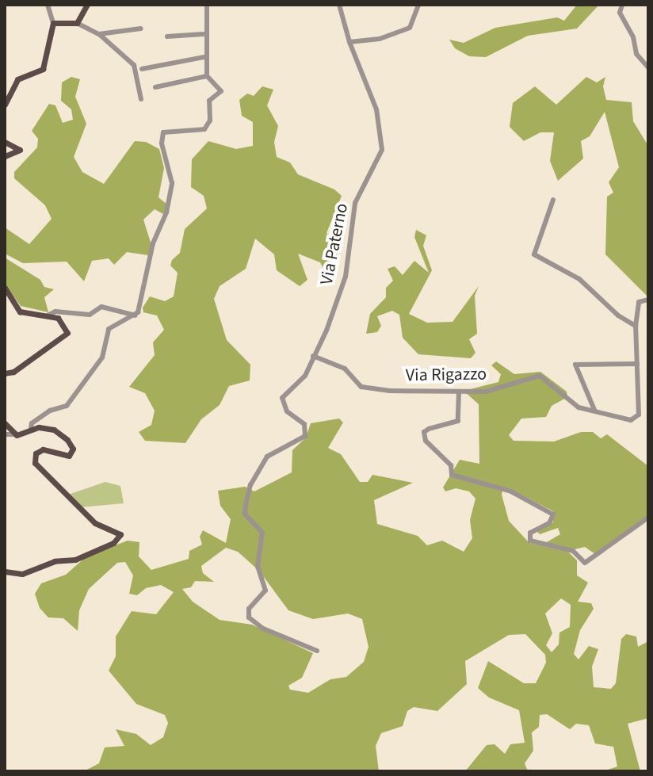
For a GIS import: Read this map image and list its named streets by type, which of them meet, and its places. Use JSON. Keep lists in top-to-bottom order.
{
  "streets": {
    "street": ["Via Paterno", "Via Rigazzo"]
  },
  "crossings": [
    ["Via Paterno", "Via Rigazzo"]
  ]
}
